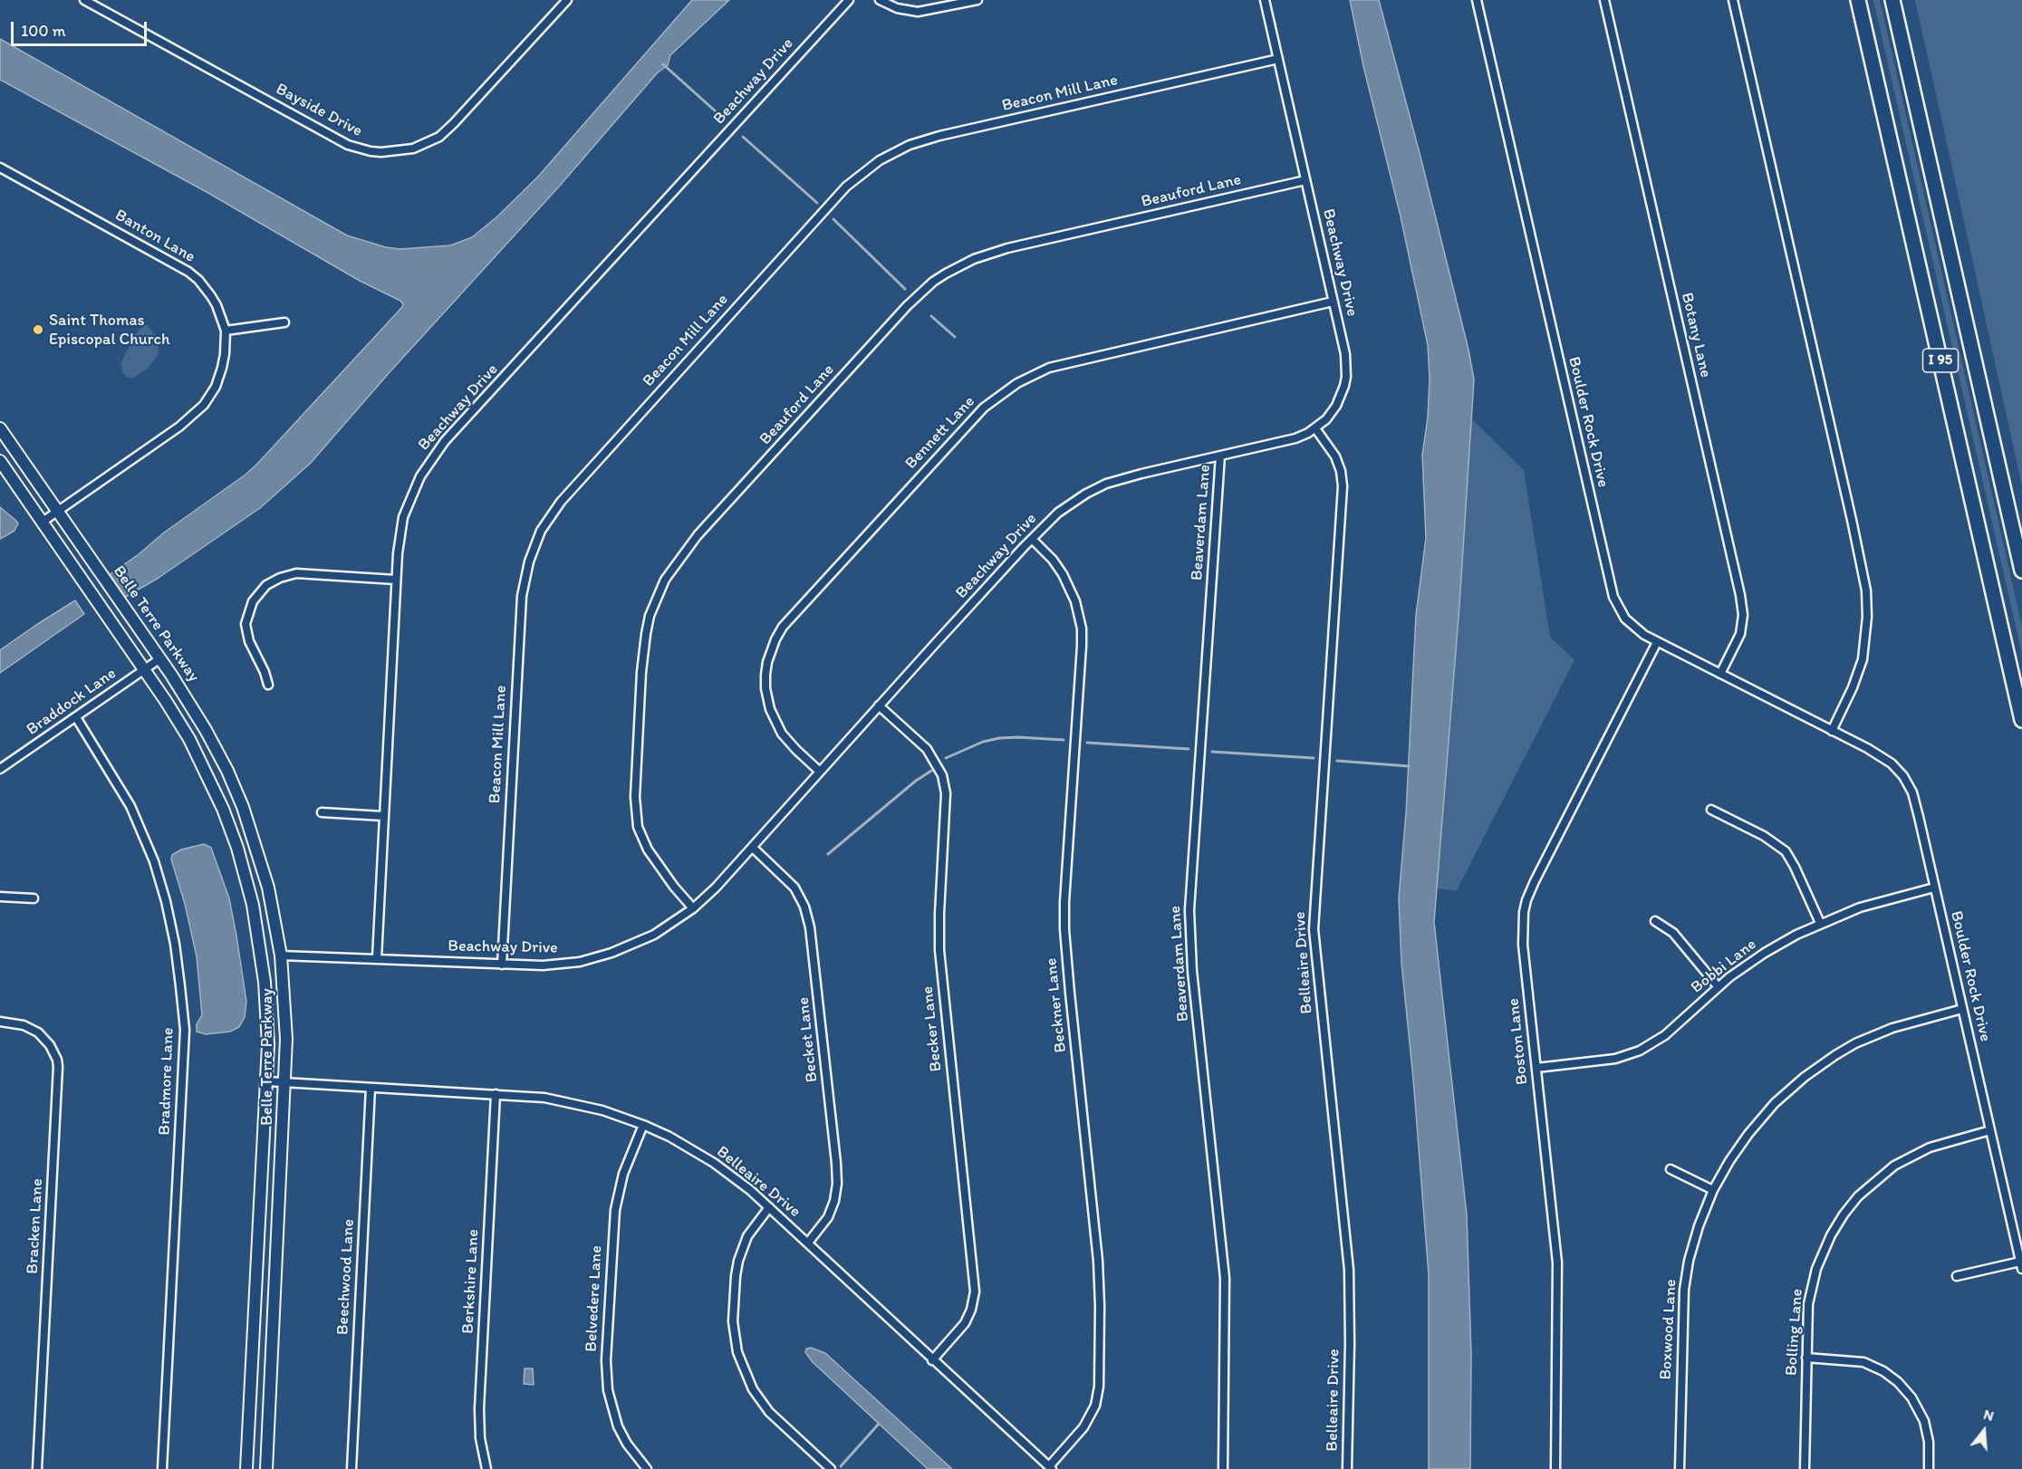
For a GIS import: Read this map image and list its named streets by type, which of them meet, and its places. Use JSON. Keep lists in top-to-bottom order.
{
  "streets": {
    "highway": ["I 95"],
    "main road": ["Belle Terre Parkway"],
    "street": [
      "Beachway Drive",
      "Beacon Mill Lane",
      "Bayside Drive",
      "Beauford Lane",
      "Banton Lane",
      "Botany Lane",
      "Boulder Rock Drive",
      "Bennett Lane",
      "Beaverdam Lane",
      "Braddock Lane",
      "Belleaire Drive",
      "Bobbi Lane",
      "Beckner Lane",
      "Becker Lane",
      "Becket Lane",
      "Boston Lane",
      "Bradmore Lane",
      "Bracken Lane",
      "Beechwood Lane",
      "Berkshire Lane",
      "Belvedere Lane",
      "Boxwood Lane",
      "Bolling Lane"
    ]
  },
  "crossings": [
    ["Beachway Drive", "Beacon Mill Lane"],
    ["Beachway Drive", "Beauford Lane"],
    ["Beachway Drive", "Bennett Lane"],
    ["Beachway Drive", "Beaverdam Lane"],
    ["Beachway Drive", "Belle Terre Parkway"],
    ["Beachway Drive", "Belleaire Drive"],
    ["Beachway Drive", "Beckner Lane"],
    ["Beachway Drive", "Becker Lane"],
    ["Beachway Drive", "Becket Lane"],
    ["Banton Lane", "Belle Terre Parkway"],
    ["Botany Lane", "Boulder Rock Drive"],
    ["Boulder Rock Drive", "Bobbi Lane"],
    ["Boulder Rock Drive", "Boston Lane"],
    ["Boulder Rock Drive", "Boxwood Lane"],
    ["Boulder Rock Drive", "Bolling Lane"],
    ["Belle Terre Parkway", "Braddock Lane"],
    ["Belle Terre Parkway", "Belleaire Drive"],
    ["Braddock Lane", "Bradmore Lane"],
    ["Belleaire Drive", "Beckner Lane"],
    ["Belleaire Drive", "Becker Lane"],
    ["Belleaire Drive", "Becket Lane"],
    ["Belleaire Drive", "Beechwood Lane"],
    ["Belleaire Drive", "Berkshire Lane"],
    ["Belleaire Drive", "Belvedere Lane"],
    ["Bobbi Lane", "Boston Lane"]
  ],
  "places": ["Saint Thomas Episcopal Church"],
  "scale_bar": "100 m",
  "north": "top"
}
